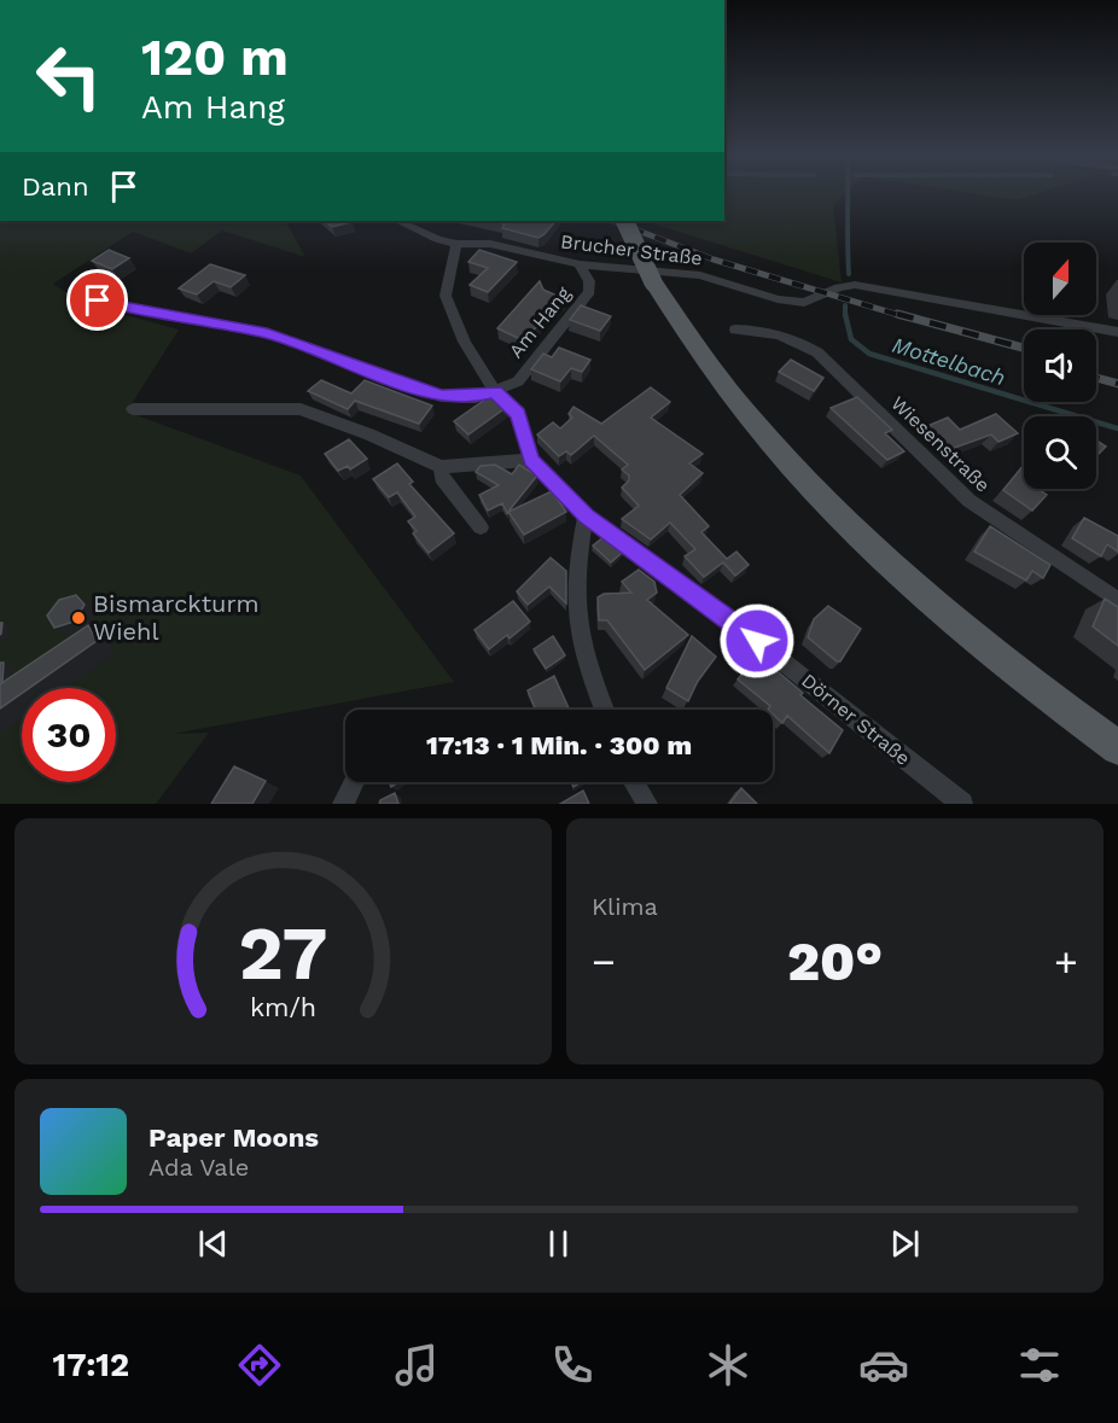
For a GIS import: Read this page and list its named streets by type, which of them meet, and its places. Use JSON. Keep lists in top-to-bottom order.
{
  "streets": {
    "street": [
      "Brucher Straße",
      "Am Hang",
      "Wiesenstraße",
      "Dörner Straße"
    ]
  },
  "crossings": [
    ["Brucher Straße", "Am Hang"],
    ["Brucher Straße", "Dörner Straße"],
    ["Am Hang", "Dörner Straße"]
  ],
  "water": ["Mottelbach"],
  "places": ["Bismarckturm Wiehl"],
  "north": "top",
  "page": {
    "turn": ["120 m", "Am Hang"],
    "then": "Dann",
    "limit": "30",
    "trip": "17:13 · 1 Min. · 300 m",
    "tile": "Klima",
    "heat": ["−", "20°", "+"],
    "song": ["Paper Moons", "Ada Vale"],
    "tabs": "17:12",
    "gauge": ["27", "km/h"]
  }
}
